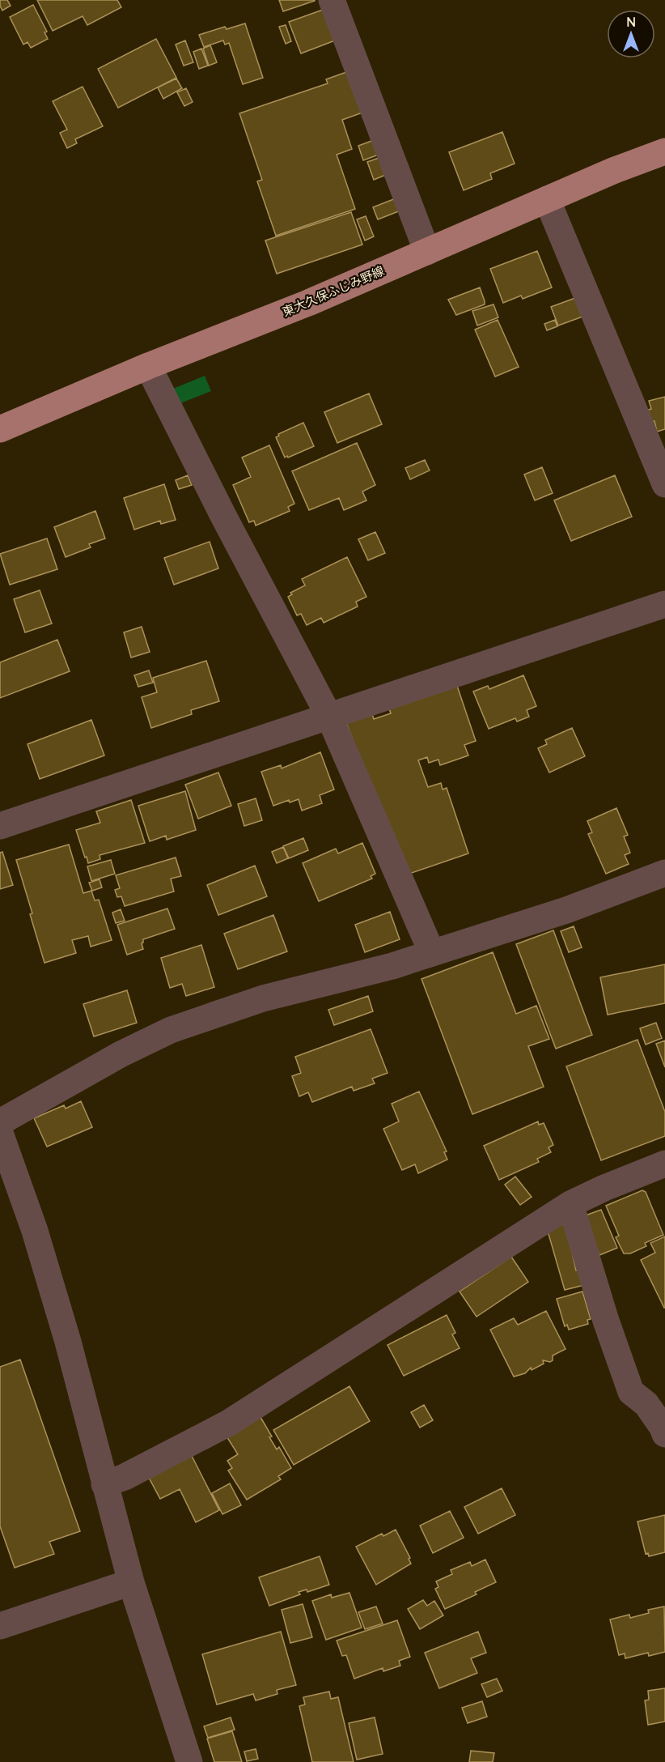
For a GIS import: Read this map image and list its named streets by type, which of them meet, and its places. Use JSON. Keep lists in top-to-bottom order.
{
  "streets": {
    "main road": ["東大久保ふじみ野線"]
  },
  "north": "top"
}
